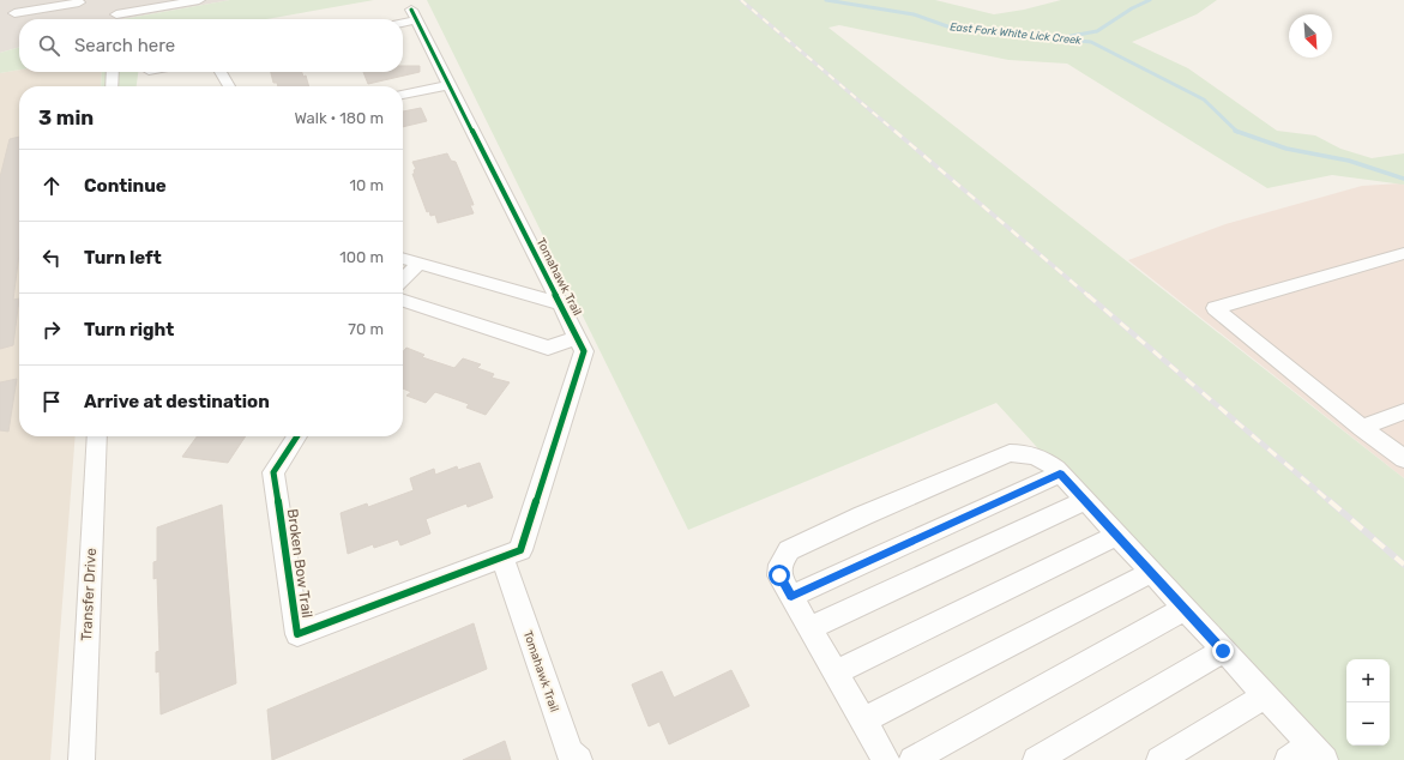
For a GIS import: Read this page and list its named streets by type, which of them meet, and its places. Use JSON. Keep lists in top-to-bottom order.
{
  "streets": {
    "street": ["Tomahawk Trail", "Broken Bow Trail", "Transfer Drive"]
  },
  "crossings": [
    ["Tomahawk Trail", "Broken Bow Trail"]
  ],
  "water": ["East Fork White Lick Creek"],
  "north": "bottom right",
  "page": {
    "search": "Search here",
    "heading": ["3 min", "Walk · 180 m"],
    "list": [
      ["Continue", "10 m"],
      ["Turn left", "100 m"],
      ["Turn right", "70 m"],
      "Arrive at destination"
    ],
    "map_buttons": ["+", "−"]
  }
}
